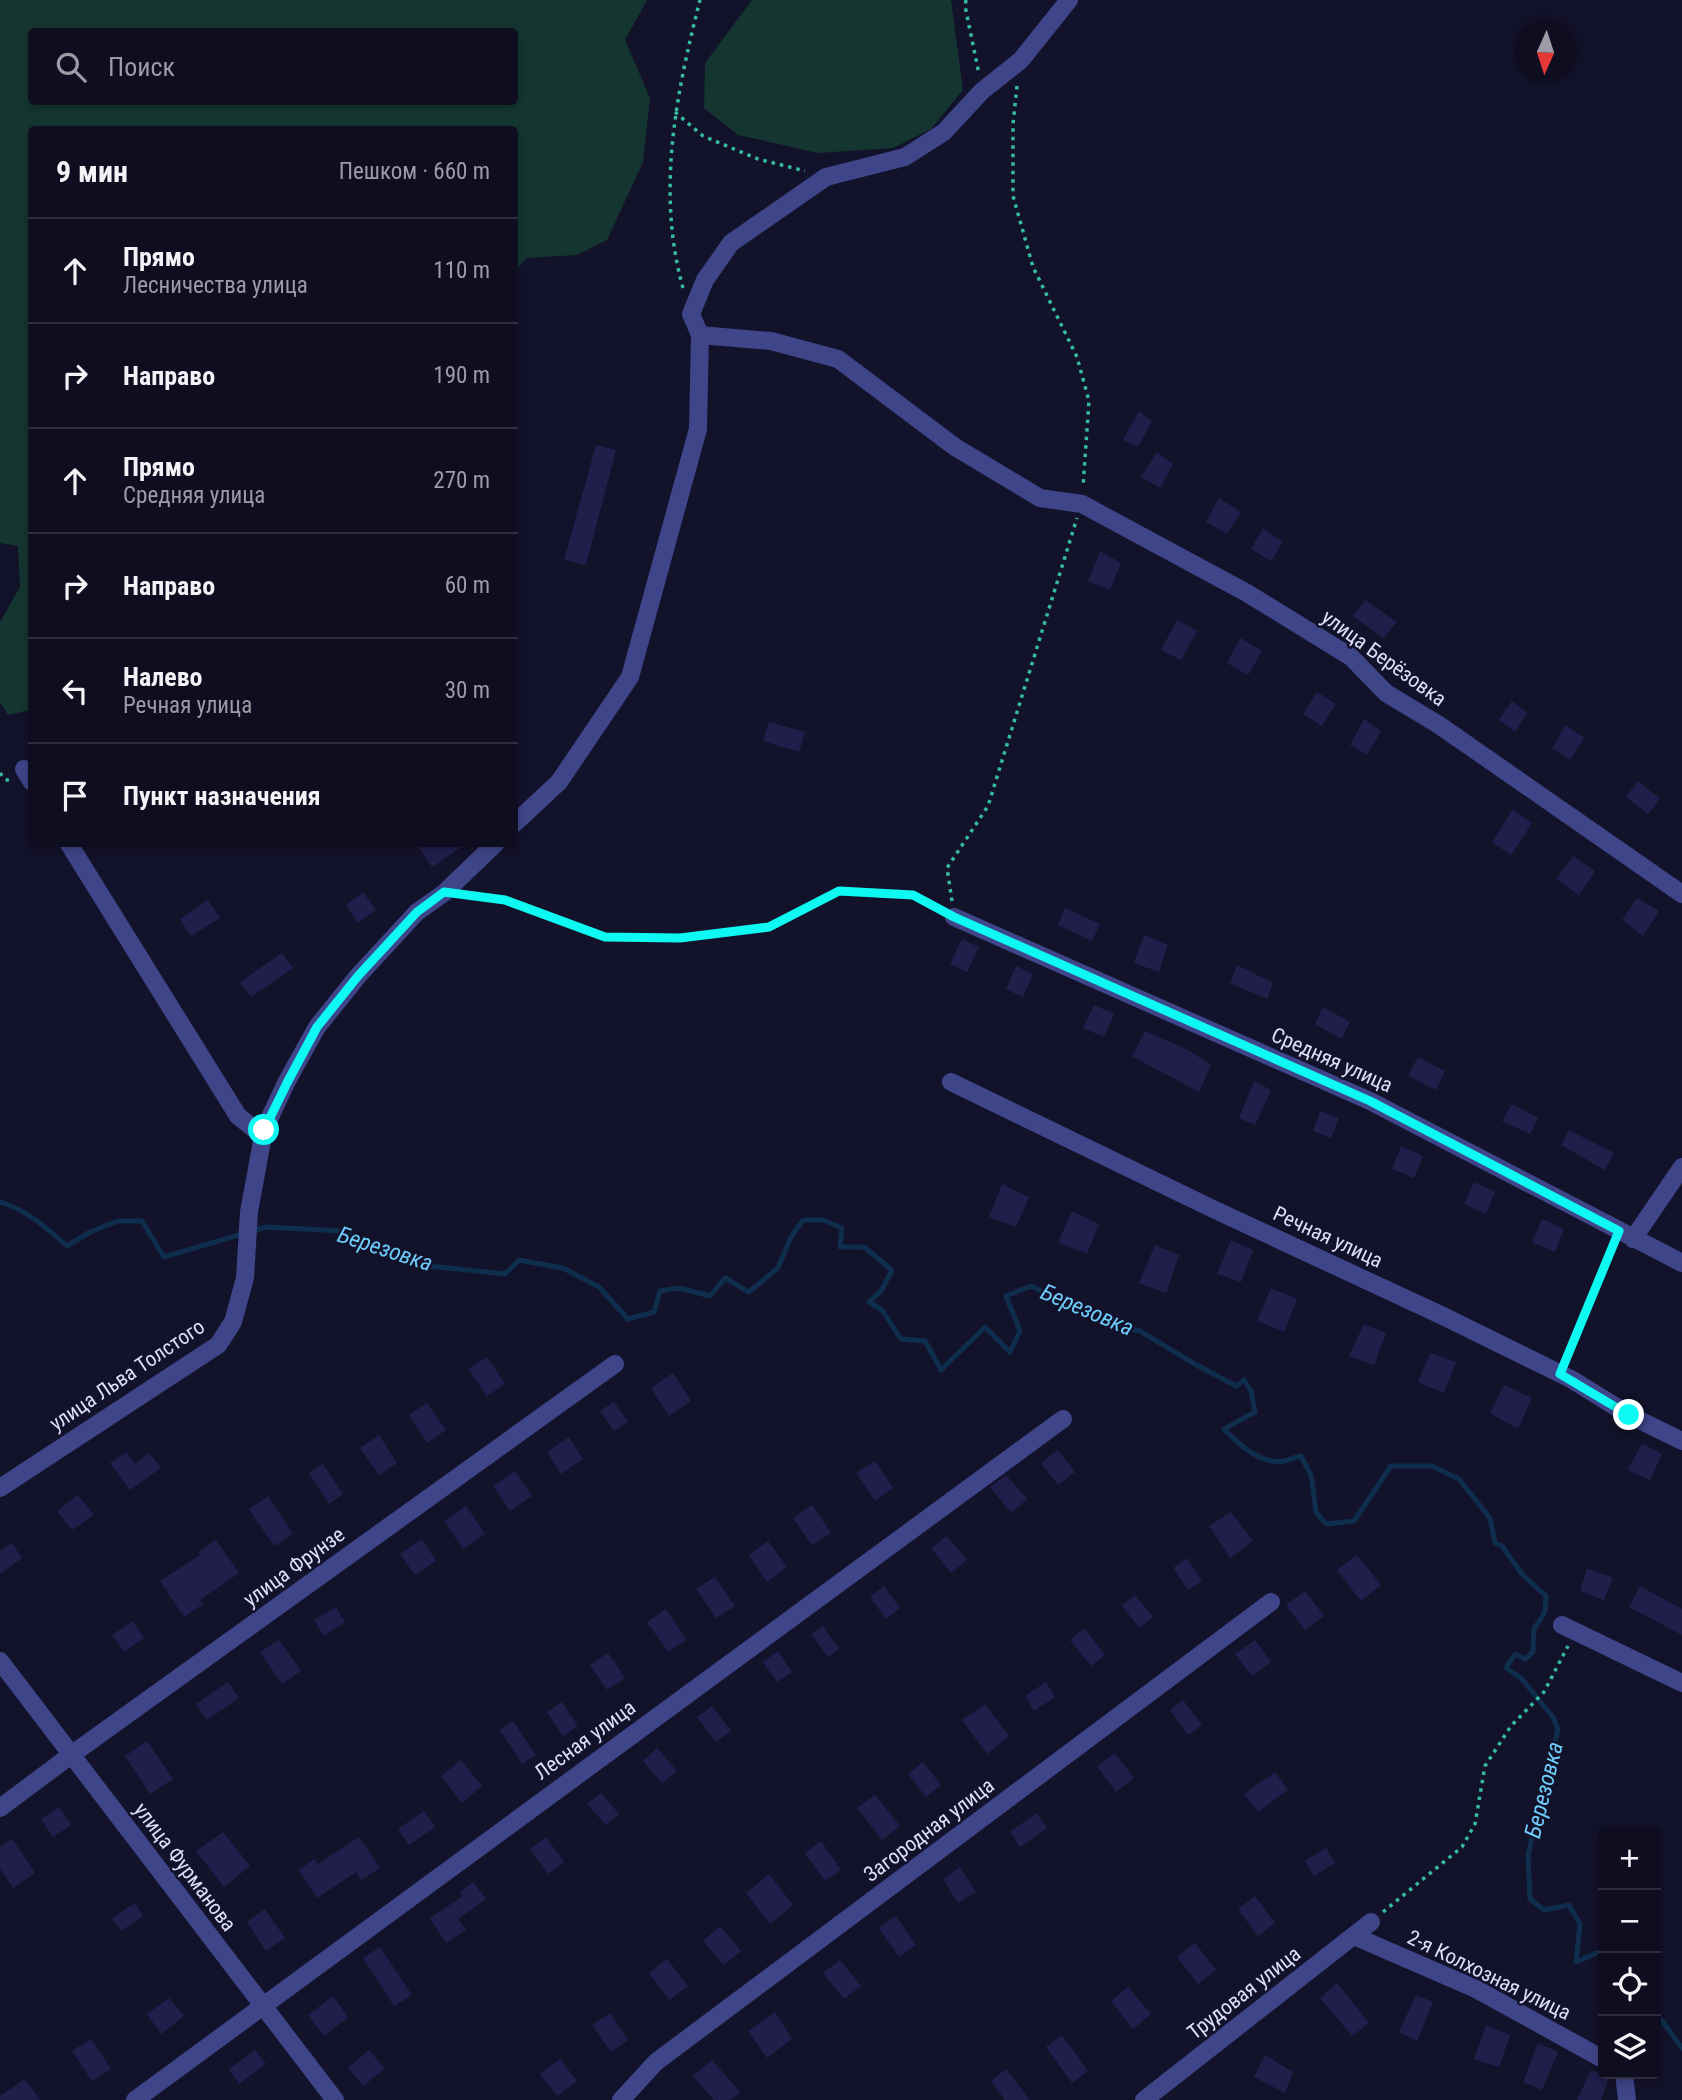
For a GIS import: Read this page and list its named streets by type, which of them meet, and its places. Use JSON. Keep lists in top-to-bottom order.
{
  "streets": {
    "street": [
      "улица Берёзовка",
      "Средняя улица",
      "Речная улица",
      "улица Льва Толстого",
      "улица Фрунзе",
      "Лесная улица",
      "Загородная улица",
      "улица Фурманова",
      "2-я Колхозная улица",
      "Трудовая улица"
    ]
  },
  "crossings": [
    ["улица Фрунзе", "улица Фурманова"],
    ["Лесная улица", "улица Фурманова"],
    ["2-я Колхозная улица", "Трудовая улица"]
  ],
  "water": ["Березовка"],
  "north": "bottom",
  "page": {
    "search": "Поиск",
    "heading": ["9 мин", "Пешком · 660 m"],
    "list": [
      ["Прямо", "Лесничества улица", "110 m"],
      ["Направо", "190 m"],
      ["Прямо", "Средняя улица", "270 m"],
      ["Направо", "60 m"],
      ["Налево", "Речная улица", "30 m"],
      "Пункт назначения"
    ],
    "map_buttons": ["+", "−"]
  }
}
